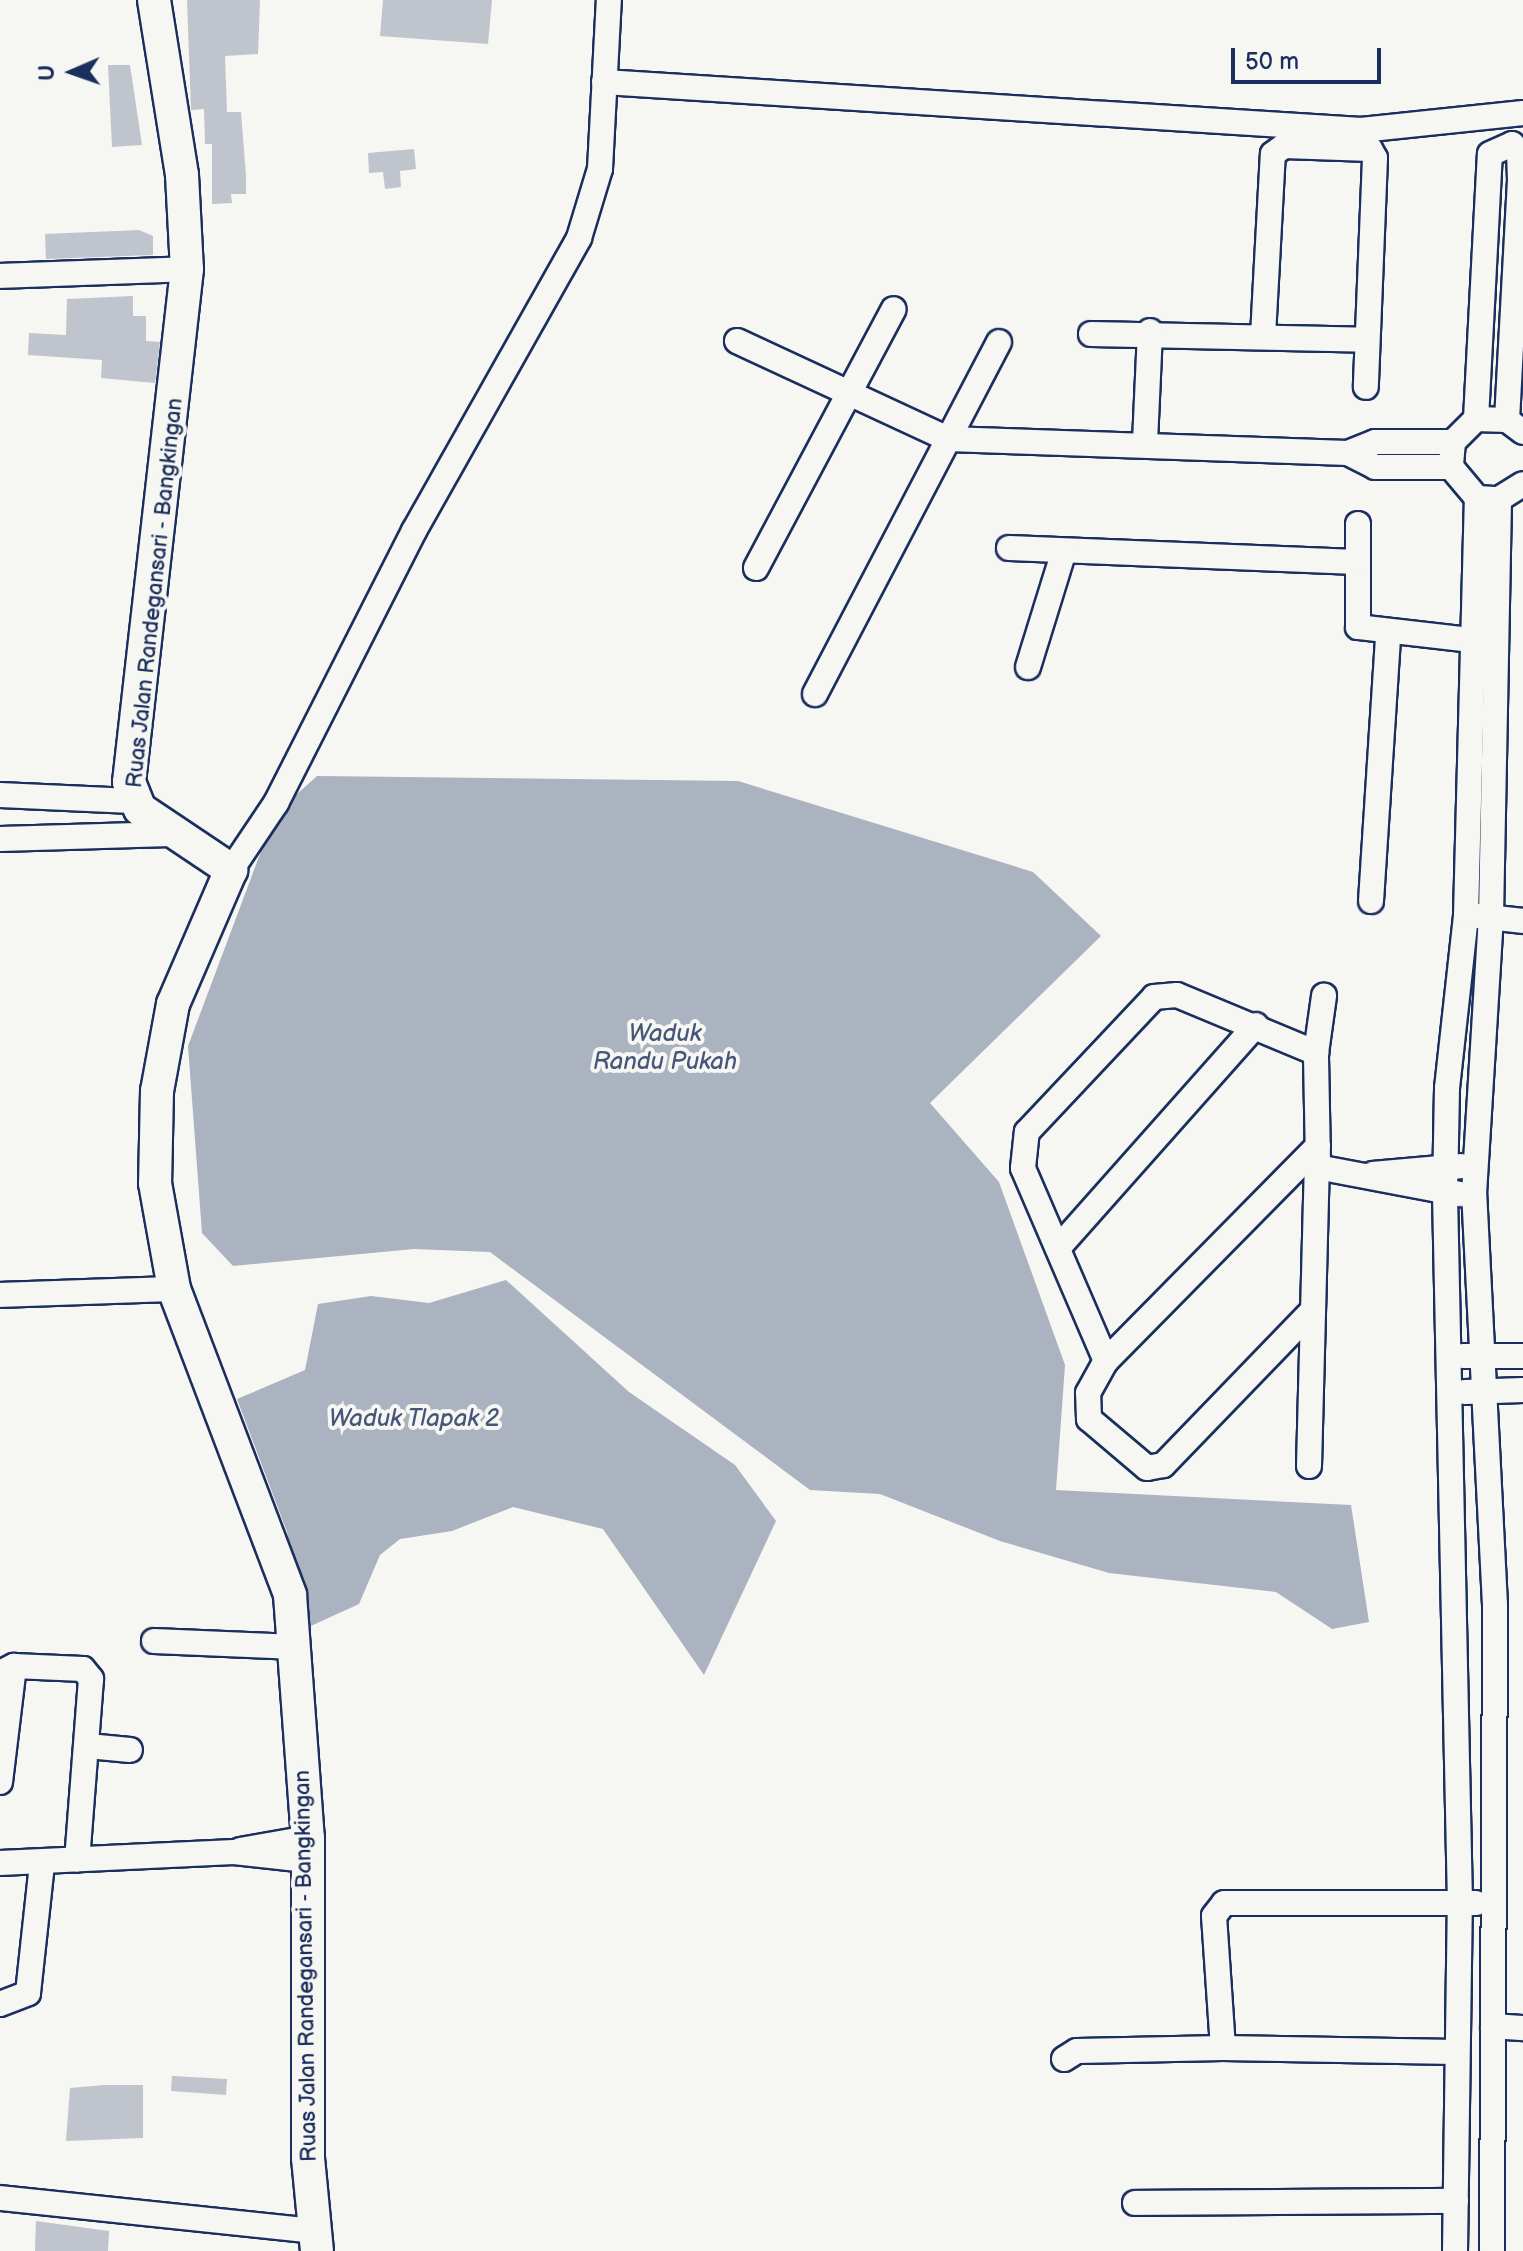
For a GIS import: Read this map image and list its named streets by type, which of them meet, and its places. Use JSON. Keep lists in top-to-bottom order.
{
  "streets": {
    "main road": ["Ruas Jalan Randegansari - Bangkingan"]
  },
  "water": ["Waduk Randu Pukah", "Waduk Tlapak 2"],
  "scale_bar": "50 m",
  "north": "left"
}
